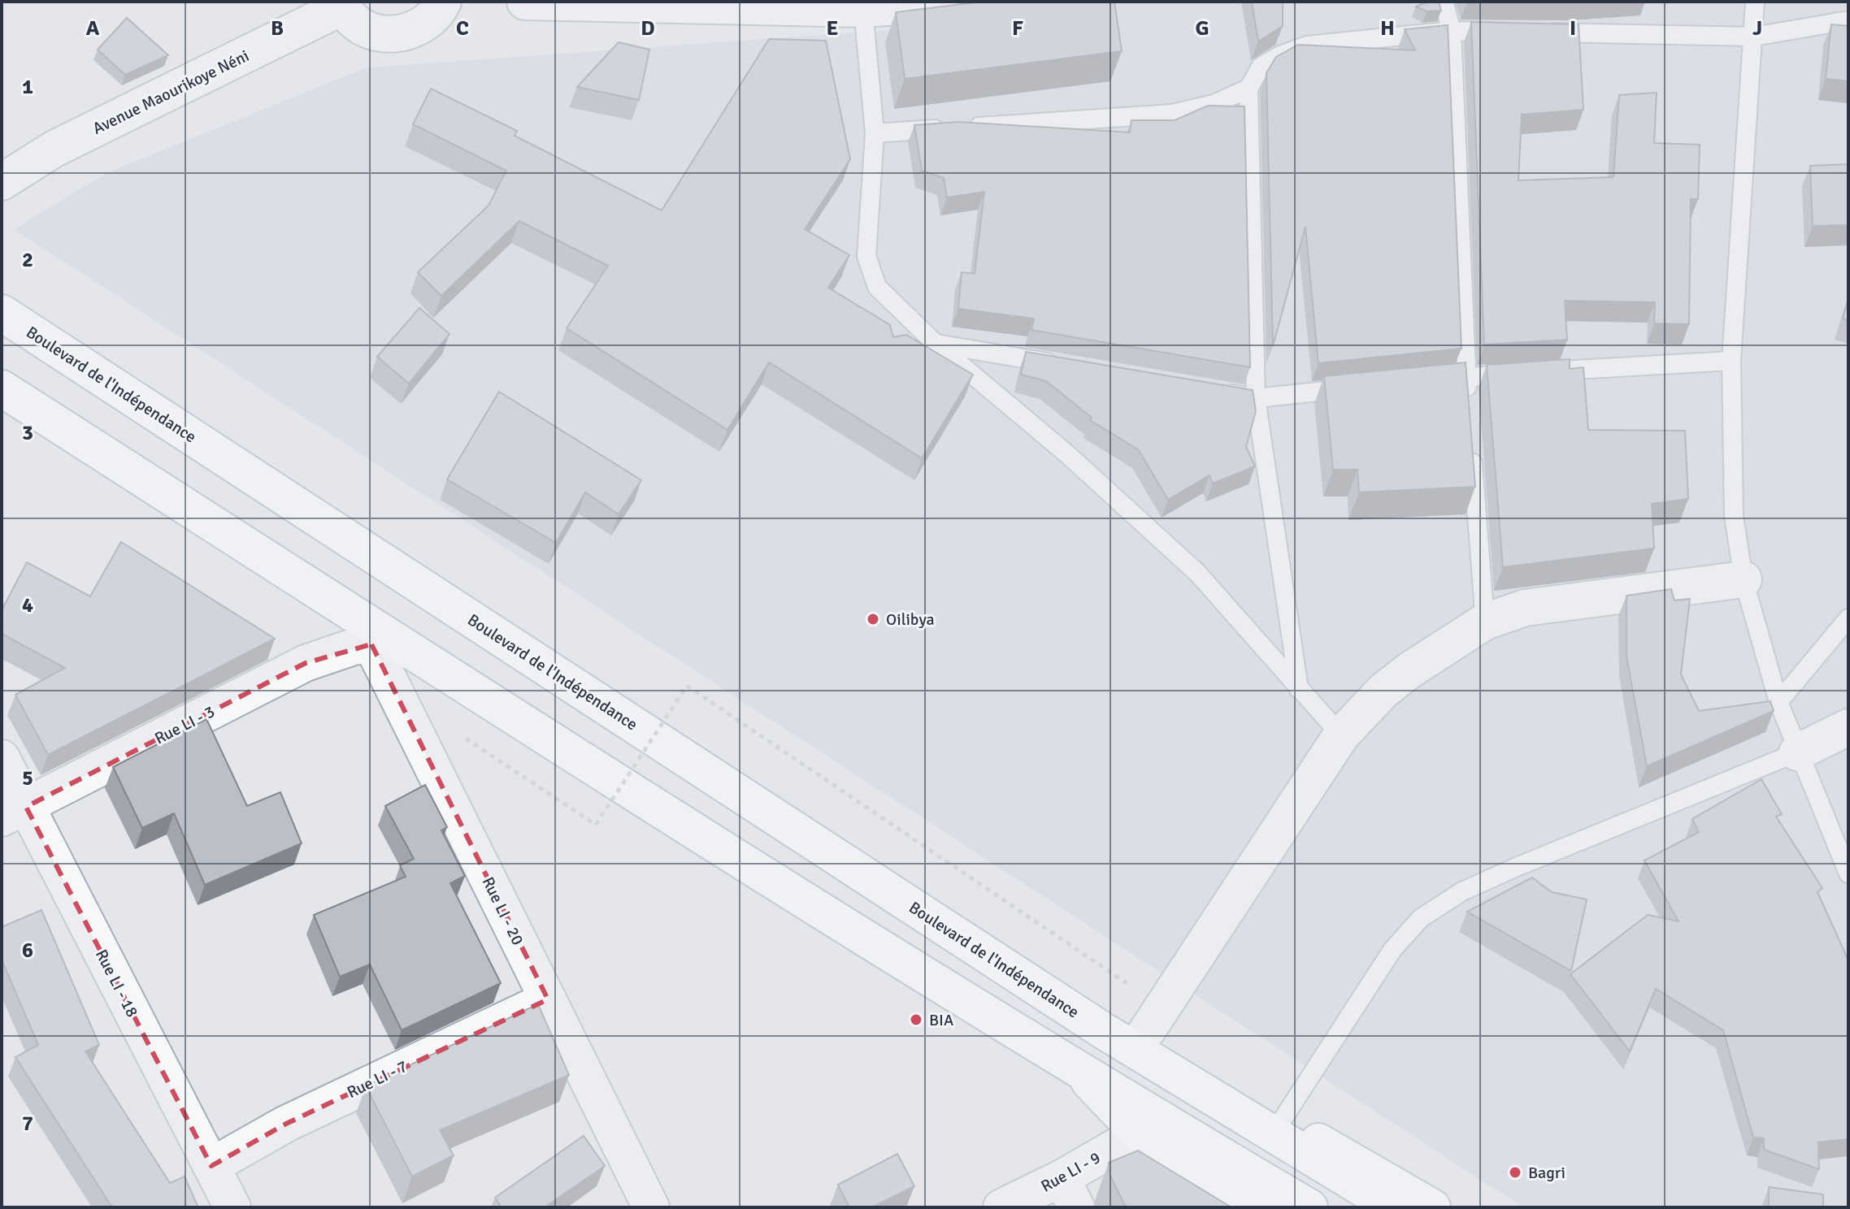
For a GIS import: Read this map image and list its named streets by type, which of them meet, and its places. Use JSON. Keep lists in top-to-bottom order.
{
  "streets": {
    "main road": ["Boulevard de l'Indépendance"],
    "street": [
      "Avenue Maourikoye Néni",
      "Rue LI - 3",
      "Rue LI - 20",
      "Rue LI - 18",
      "Rue LI - 7",
      "Rue LI - 9"
    ]
  },
  "crossings": [
    ["Rue LI - 3", "Rue LI - 20"],
    ["Rue LI - 3", "Rue LI - 18"],
    ["Rue LI - 20", "Rue LI - 7"],
    ["Rue LI - 18", "Rue LI - 7"]
  ],
  "places": ["Oilibya", "BIA", "Bagri"],
  "grid": {
    "columns": [
      "A",
      "B",
      "C",
      "D",
      "E",
      "F",
      "G",
      "H",
      "I",
      "J"
    ],
    "rows": [
      "1",
      "2",
      "3",
      "4",
      "5",
      "6",
      "7"
    ]
  }
}
